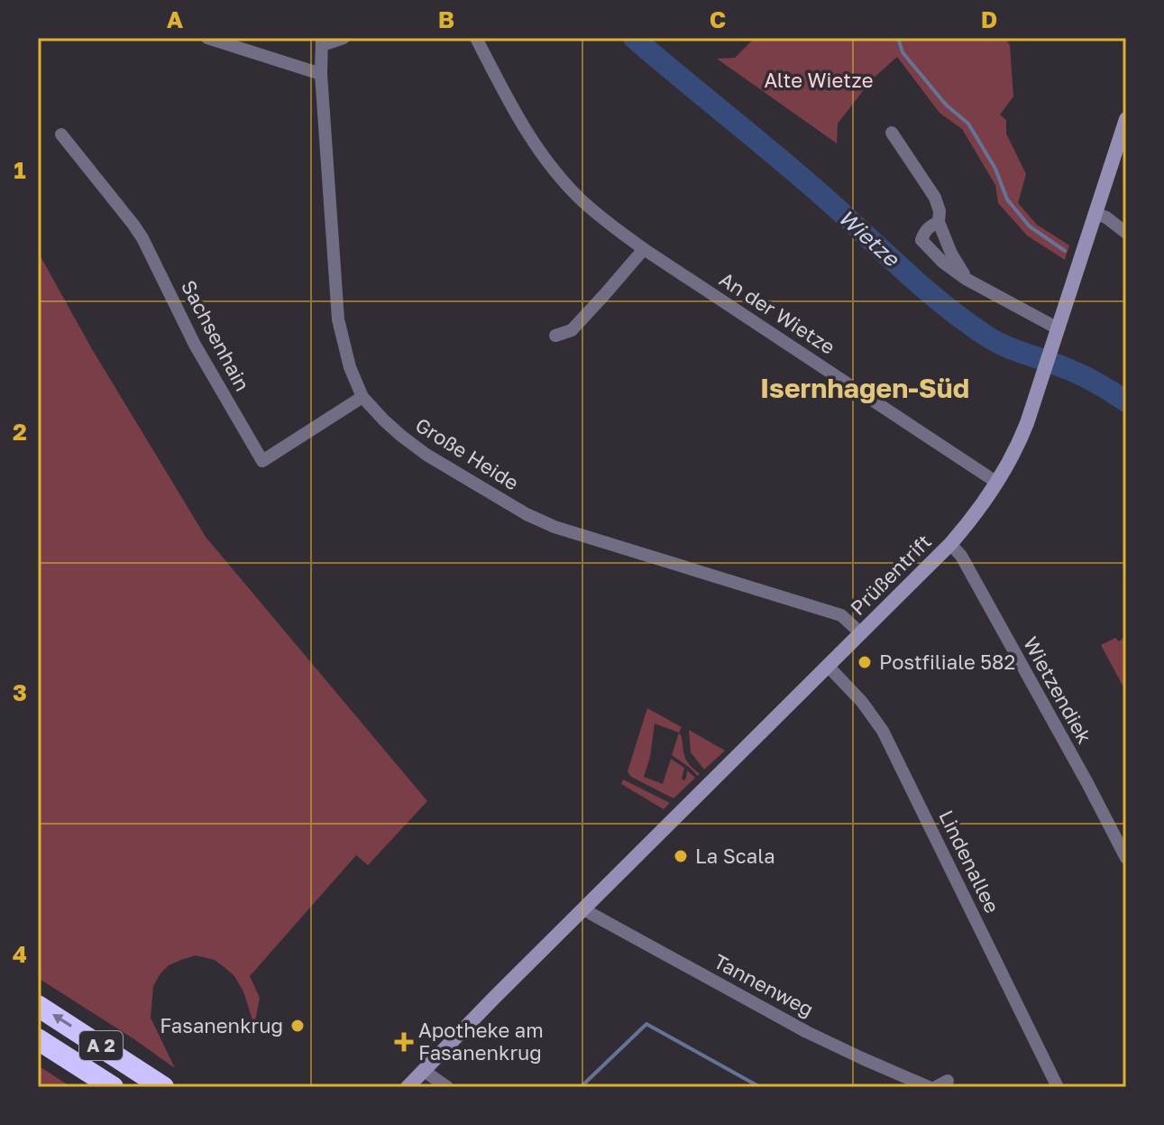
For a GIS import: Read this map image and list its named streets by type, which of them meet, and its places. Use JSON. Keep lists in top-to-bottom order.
{
  "streets": {
    "highway": ["A 2"],
    "main road": ["Prüßentrift"],
    "street": [
      "An der Wietze",
      "Sachsenhain",
      "Große Heide",
      "Wietzendiek",
      "Lindenallee",
      "Tannenweg"
    ]
  },
  "crossings": [
    ["An der Wietze", "Prüßentrift"],
    ["Sachsenhain", "Große Heide"],
    ["Große Heide", "Prüßentrift"],
    ["Prüßentrift", "Wietzendiek"],
    ["Prüßentrift", "Lindenallee"],
    ["Prüßentrift", "Tannenweg"]
  ],
  "districts": ["Isernhagen-Süd"],
  "water": ["Wietze"],
  "parks": ["Alte Wietze"],
  "places": {
    "other": ["Postfiliale 582", "La Scala", "Fasanenkrug"],
    "health": ["Apotheke am Fasanenkrug"]
  },
  "grid": {
    "columns": [
      "A",
      "B",
      "C",
      "D"
    ],
    "rows": [
      "1",
      "2",
      "3",
      "4"
    ]
  }
}
